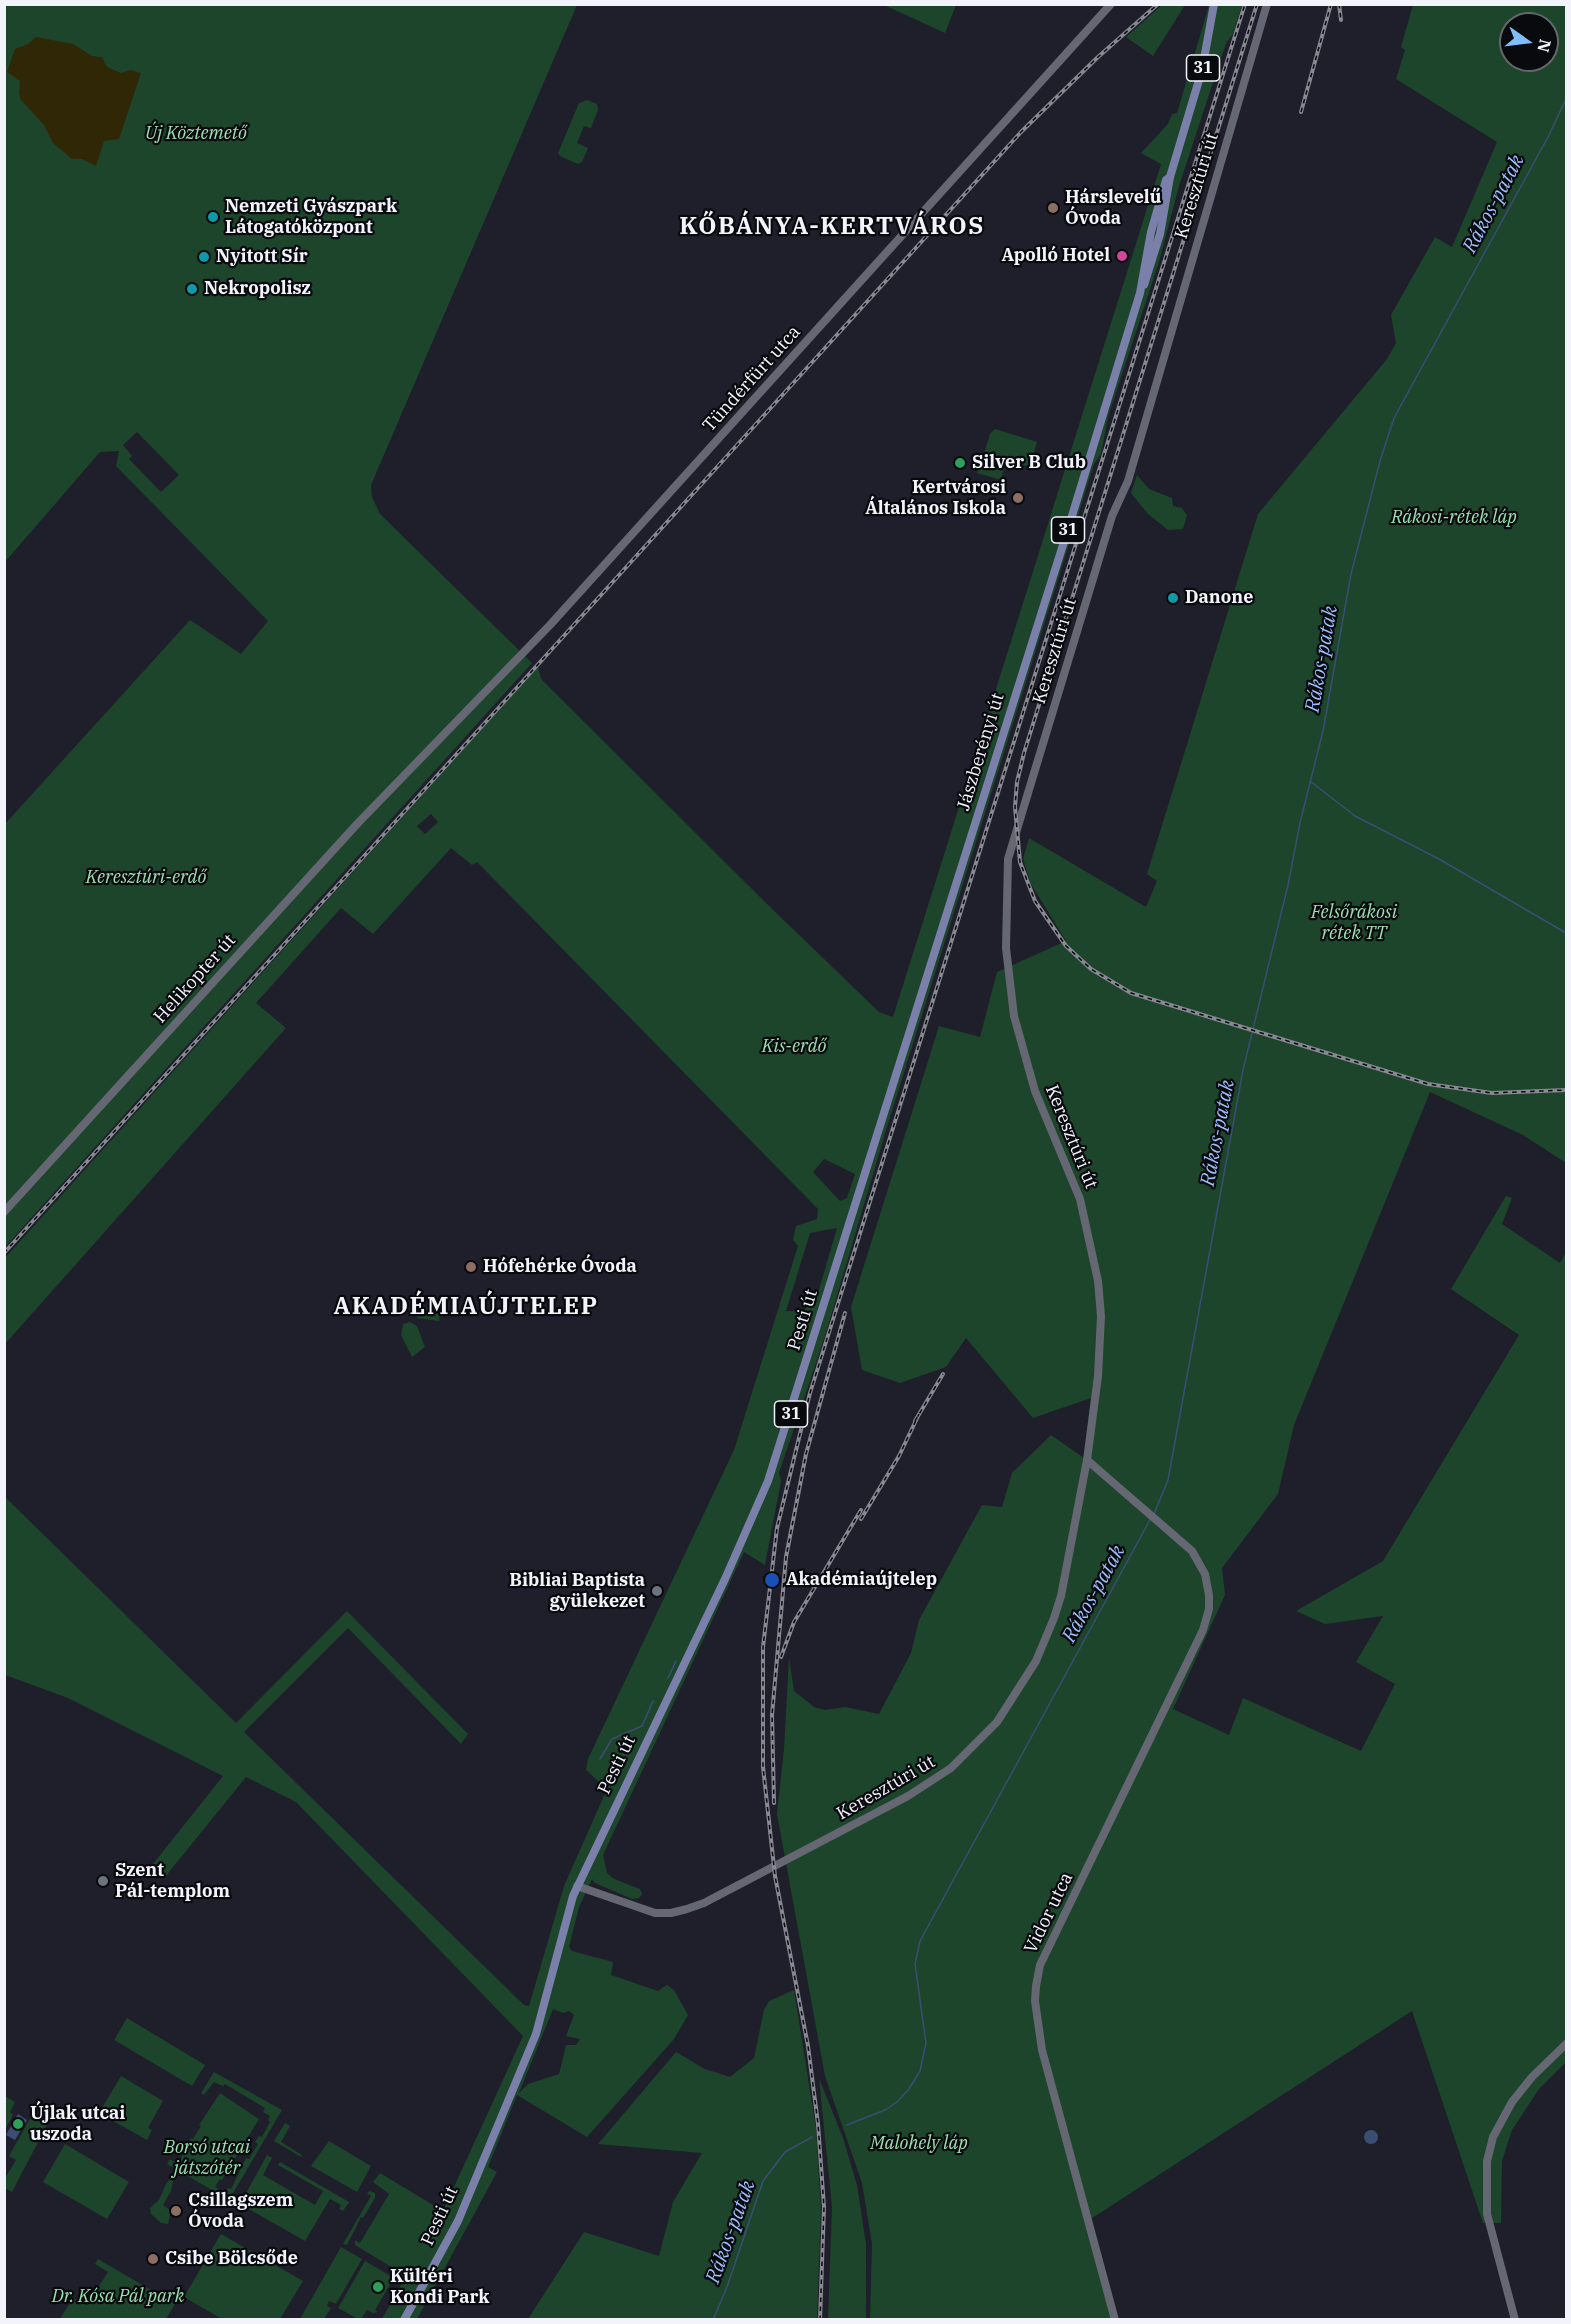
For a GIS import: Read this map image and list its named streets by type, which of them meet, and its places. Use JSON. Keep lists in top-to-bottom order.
{
  "streets": {
    "main road": ["31", "Jászberényi út", "Pesti út"],
    "street": [
      "Keresztúri út",
      "Tündérfürt utca",
      "Helikopter út",
      "Vidor utca"
    ]
  },
  "crossings": [
    ["Keresztúri út", "Pesti út"],
    ["Keresztúri út", "Vidor utca"],
    ["Tündérfürt utca", "Helikopter út"],
    ["Jászberényi út", "Pesti út"]
  ],
  "districts": ["KŐBÁNYA-KERTVÁROS", "AKADÉMIAÚJTELEP"],
  "water": ["Rákos-patak"],
  "parks": [
    "Új Köztemető",
    "Rákosi-rétek láp",
    "Keresztúri-erdő",
    "Felsőrákosi rétek TT",
    "Kis-erdő",
    "Malohely láp",
    "Borsó utcai játszótér",
    "Dr. Kósa Pál park"
  ],
  "places": [
    "Hárslevelű Óvoda",
    "Nemzeti Gyászpark Látogatóközpont",
    "Apolló Hotel",
    "Nyitott Sír",
    "Nekropolisz",
    "Silver B Club",
    "Kertvárosi Általános Iskola",
    "Danone",
    "Hófehérke Óvoda",
    "Akadémiaújtelep",
    "Bibliai Baptista gyülekezet",
    "Szent Pál-templom",
    "Újlak utcai uszoda",
    "Csillagszem Óvoda",
    "Csibe Bölcsőde",
    "Kültéri Kondi Park"
  ],
  "north": "right"
}
